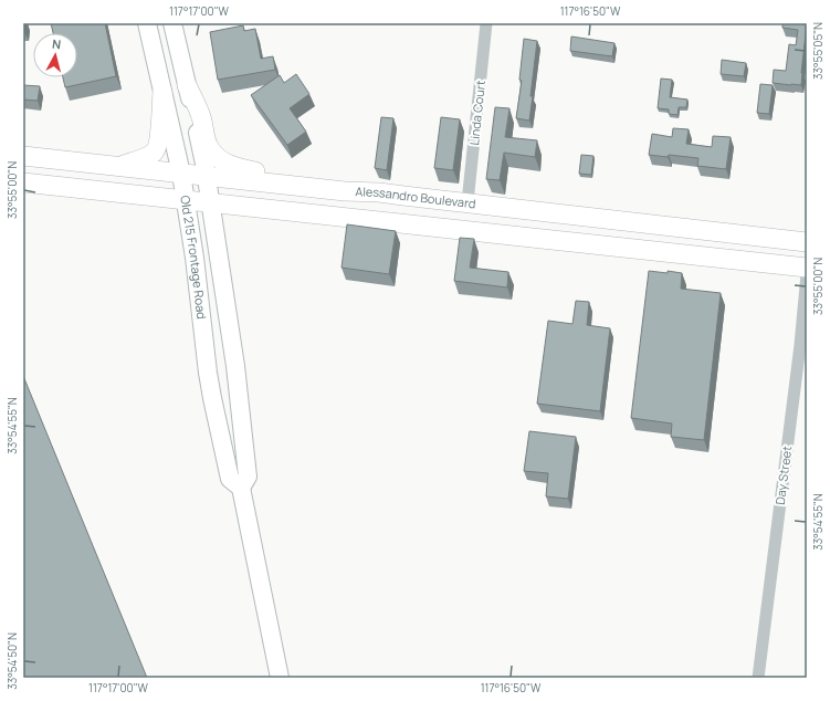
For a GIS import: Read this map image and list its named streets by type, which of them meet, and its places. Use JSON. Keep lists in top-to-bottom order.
{
  "streets": {
    "main road": ["Alessandro Boulevard"],
    "street": ["Linda Court", "Old 215 Frontage Road", "Day Street"]
  },
  "crossings": [
    ["Linda Court", "Alessandro Boulevard"],
    ["Alessandro Boulevard", "Old 215 Frontage Road"]
  ],
  "north": "top",
  "coordinates": [
    "117°17'00\"W",
    "117°16'50\"W",
    "33°55'05\"N",
    "33°55'00\"N",
    "33°54'55\"N",
    "33°54'50\"N"
  ]
}
